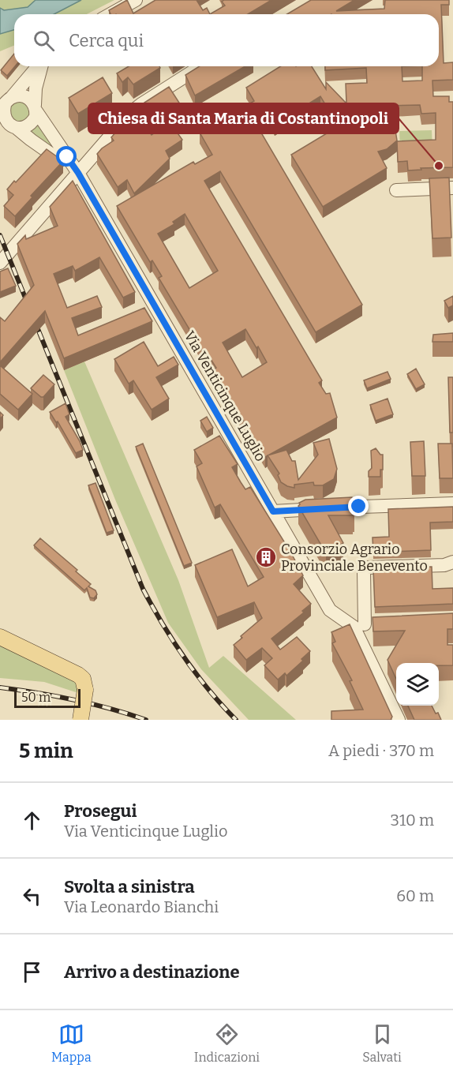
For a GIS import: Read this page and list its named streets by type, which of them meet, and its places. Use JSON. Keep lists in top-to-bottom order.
{
  "streets": {
    "street": ["Via Venticinque Luglio"]
  },
  "places": {
    "other": ["Chiesa di Santa Maria di Costantinopoli"],
    "building": ["Consorzio Agrario Provinciale Benevento"]
  },
  "scale_bar": "50 m",
  "page": {
    "search": "Cerca qui",
    "scale": "50 m",
    "heading": ["5 min", "A piedi · 370 m"],
    "list": [
      ["Prosegui", "Via Venticinque Luglio", "310 m"],
      ["Svolta a sinistra", "Via Leonardo Bianchi", "60 m"],
      "Arrivo a destinazione"
    ],
    "nav": ["Mappa", "Indicazioni", "Salvati"]
  }
}
